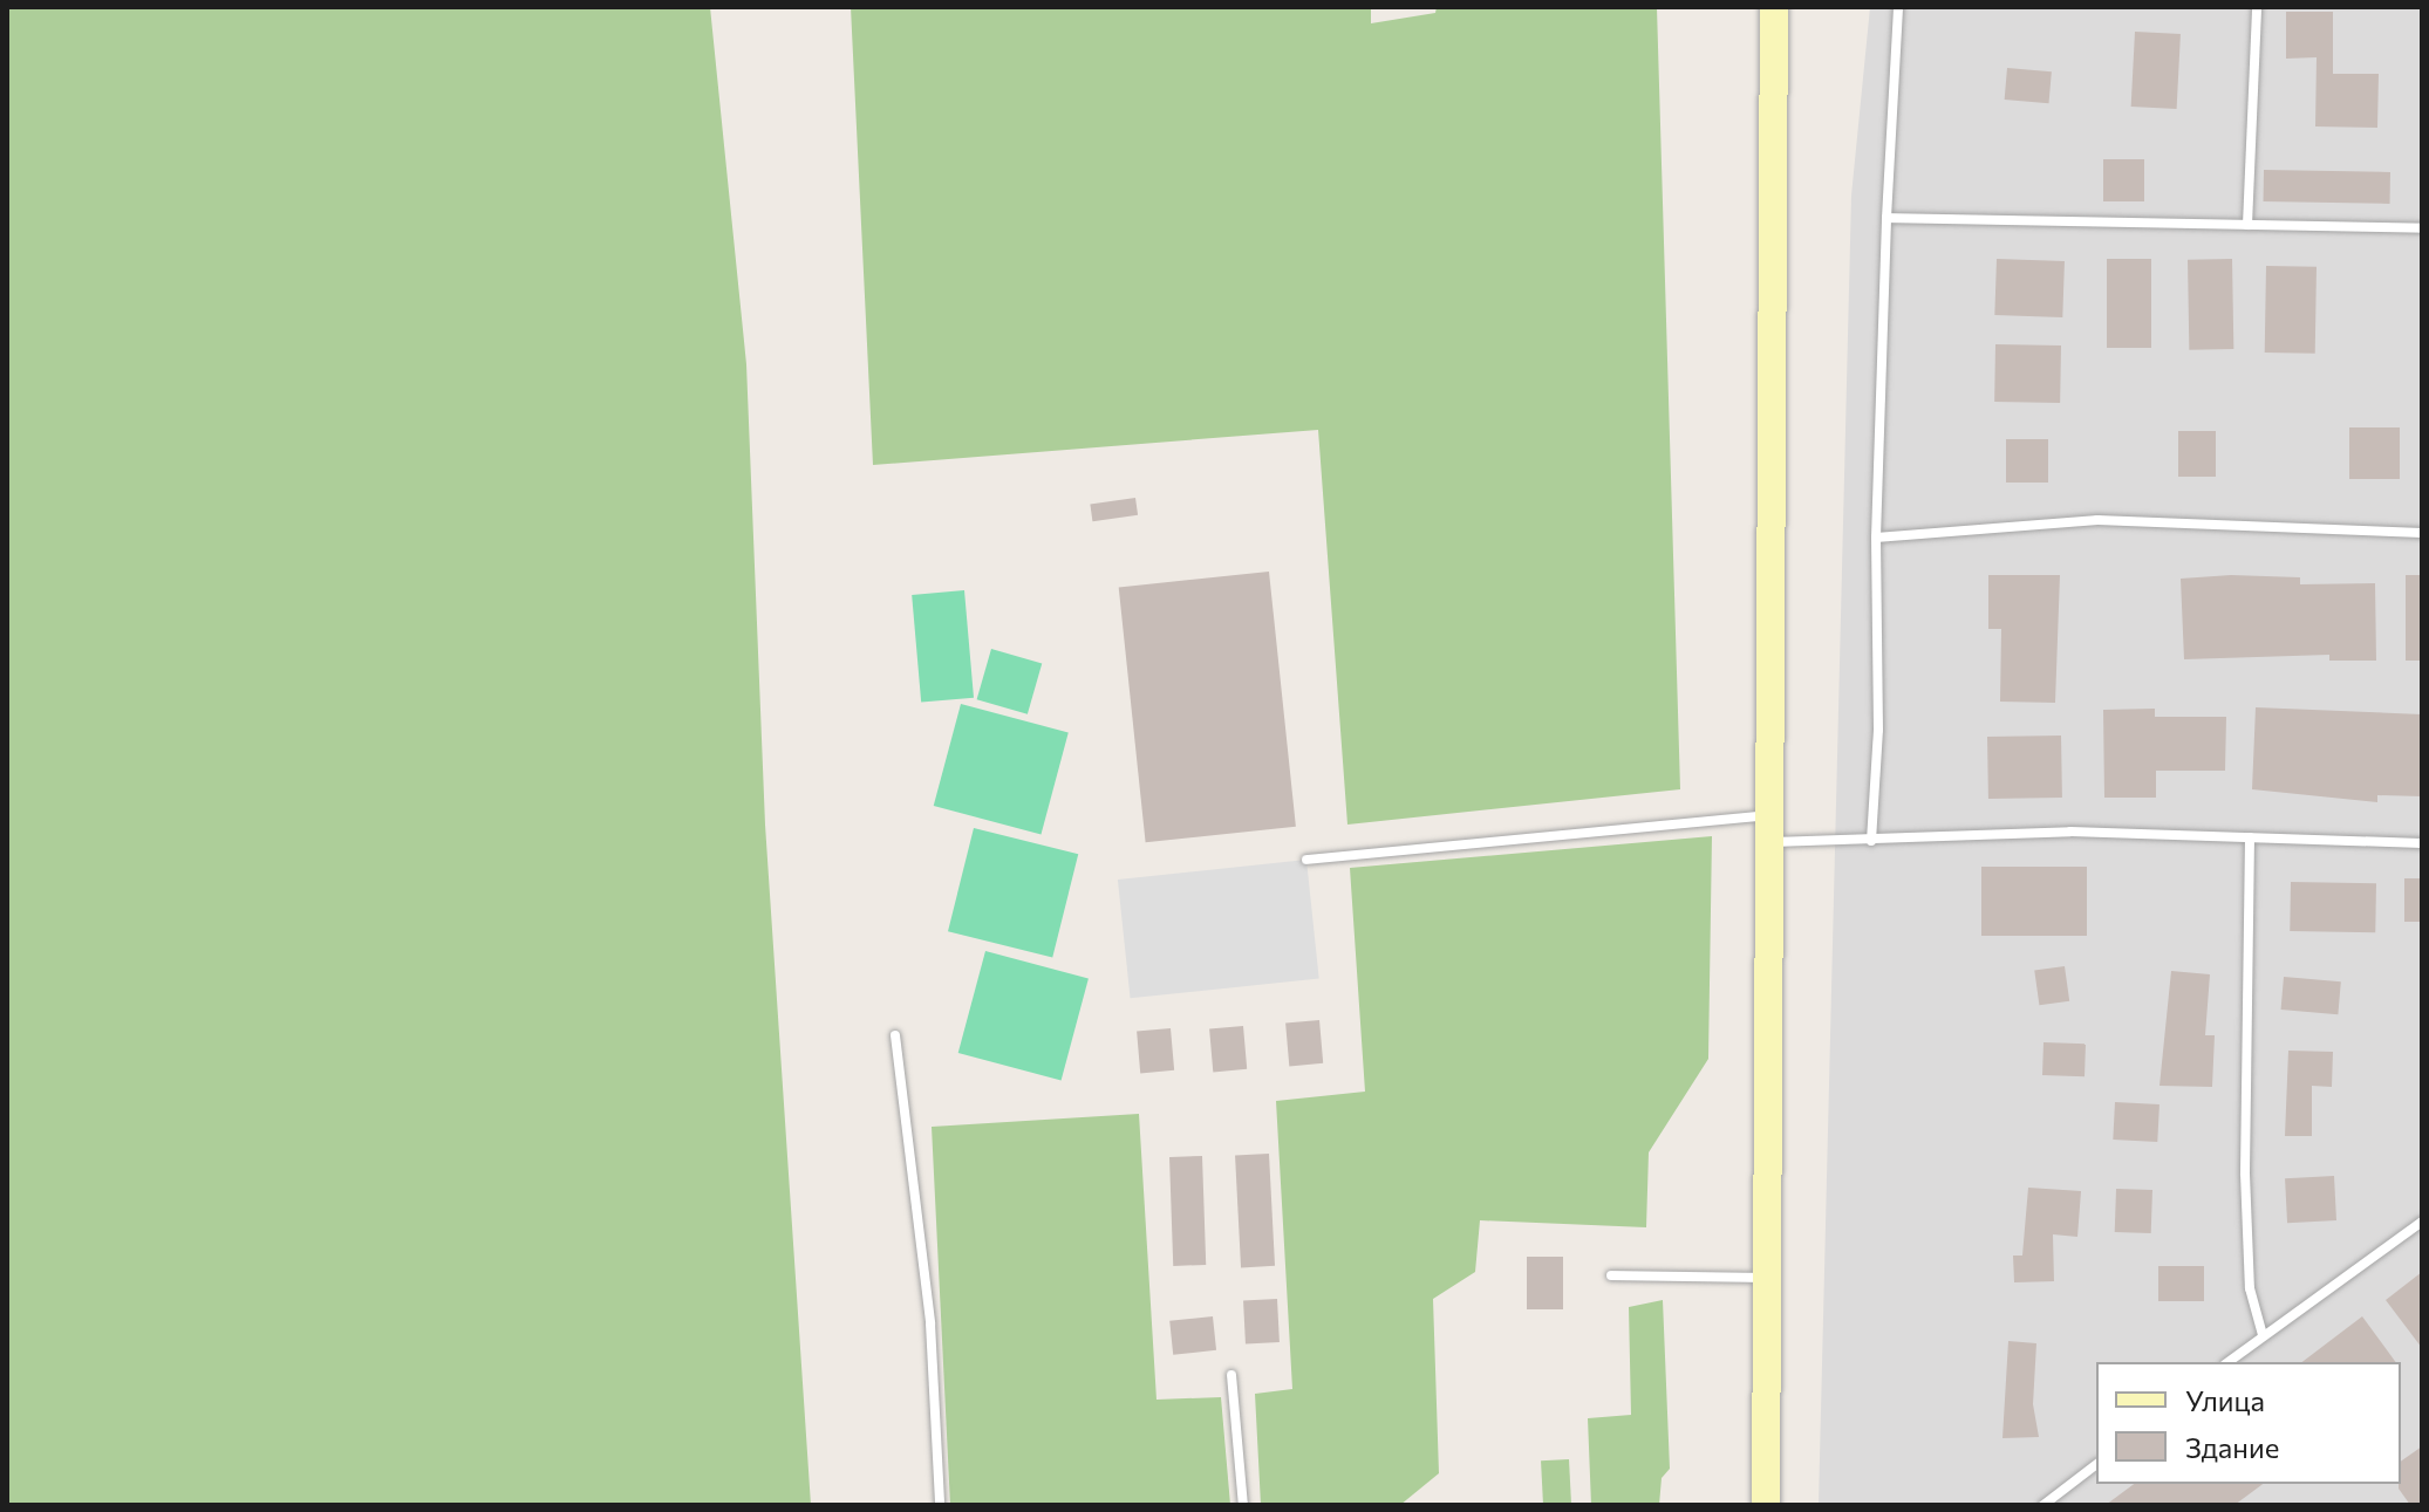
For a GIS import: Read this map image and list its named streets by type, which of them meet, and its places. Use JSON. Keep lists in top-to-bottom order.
{
  "legend": ["Улица", "Здание"]
}
